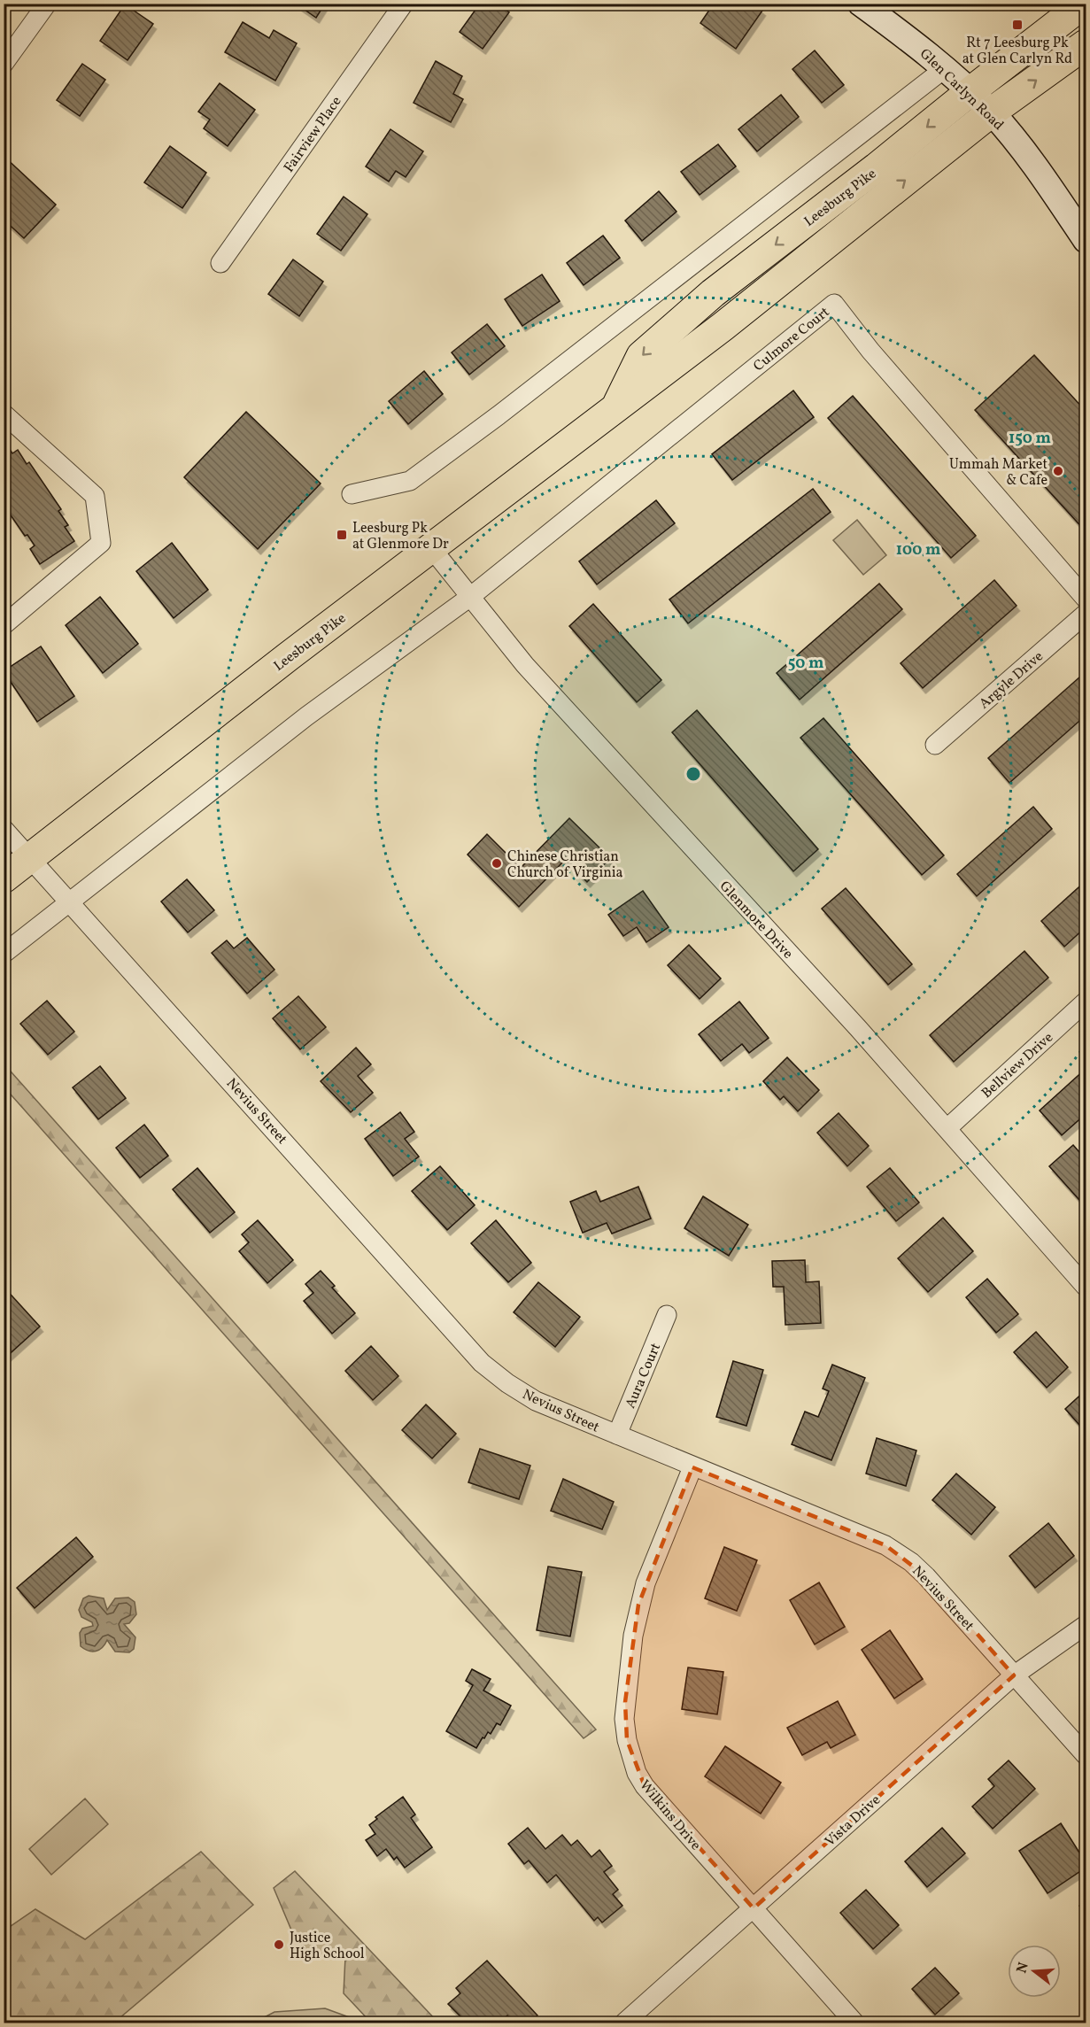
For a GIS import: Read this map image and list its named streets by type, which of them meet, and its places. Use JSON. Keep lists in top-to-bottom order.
{
  "streets": {
    "main road": ["Leesburg Pike"],
    "street": [
      "Glen Carlyn Road",
      "Fairview Place",
      "Culmore Court",
      "Argyle Drive",
      "Glenmore Drive",
      "Bellview Drive",
      "Nevius Street",
      "Aura Court",
      "Wilkins Drive",
      "Vista Drive"
    ]
  },
  "crossings": [
    ["Glen Carlyn Road", "Leesburg Pike"],
    ["Leesburg Pike", "Glenmore Drive"],
    ["Leesburg Pike", "Nevius Street"],
    ["Culmore Court", "Glenmore Drive"],
    ["Glenmore Drive", "Bellview Drive"],
    ["Nevius Street", "Aura Court"],
    ["Nevius Street", "Wilkins Drive"],
    ["Nevius Street", "Vista Drive"],
    ["Wilkins Drive", "Vista Drive"]
  ],
  "places": {
    "transit": ["Rt 7 Leesburg Pk at Glen Carlyn Rd", "Leesburg Pk at Glenmore Dr"],
    "other": ["Ummah Market & Cafe", "Chinese Christian Church of Virginia", "Justice High School"]
  },
  "north": "left",
  "rings": ["150 m", "100 m", "50 m"]
}
